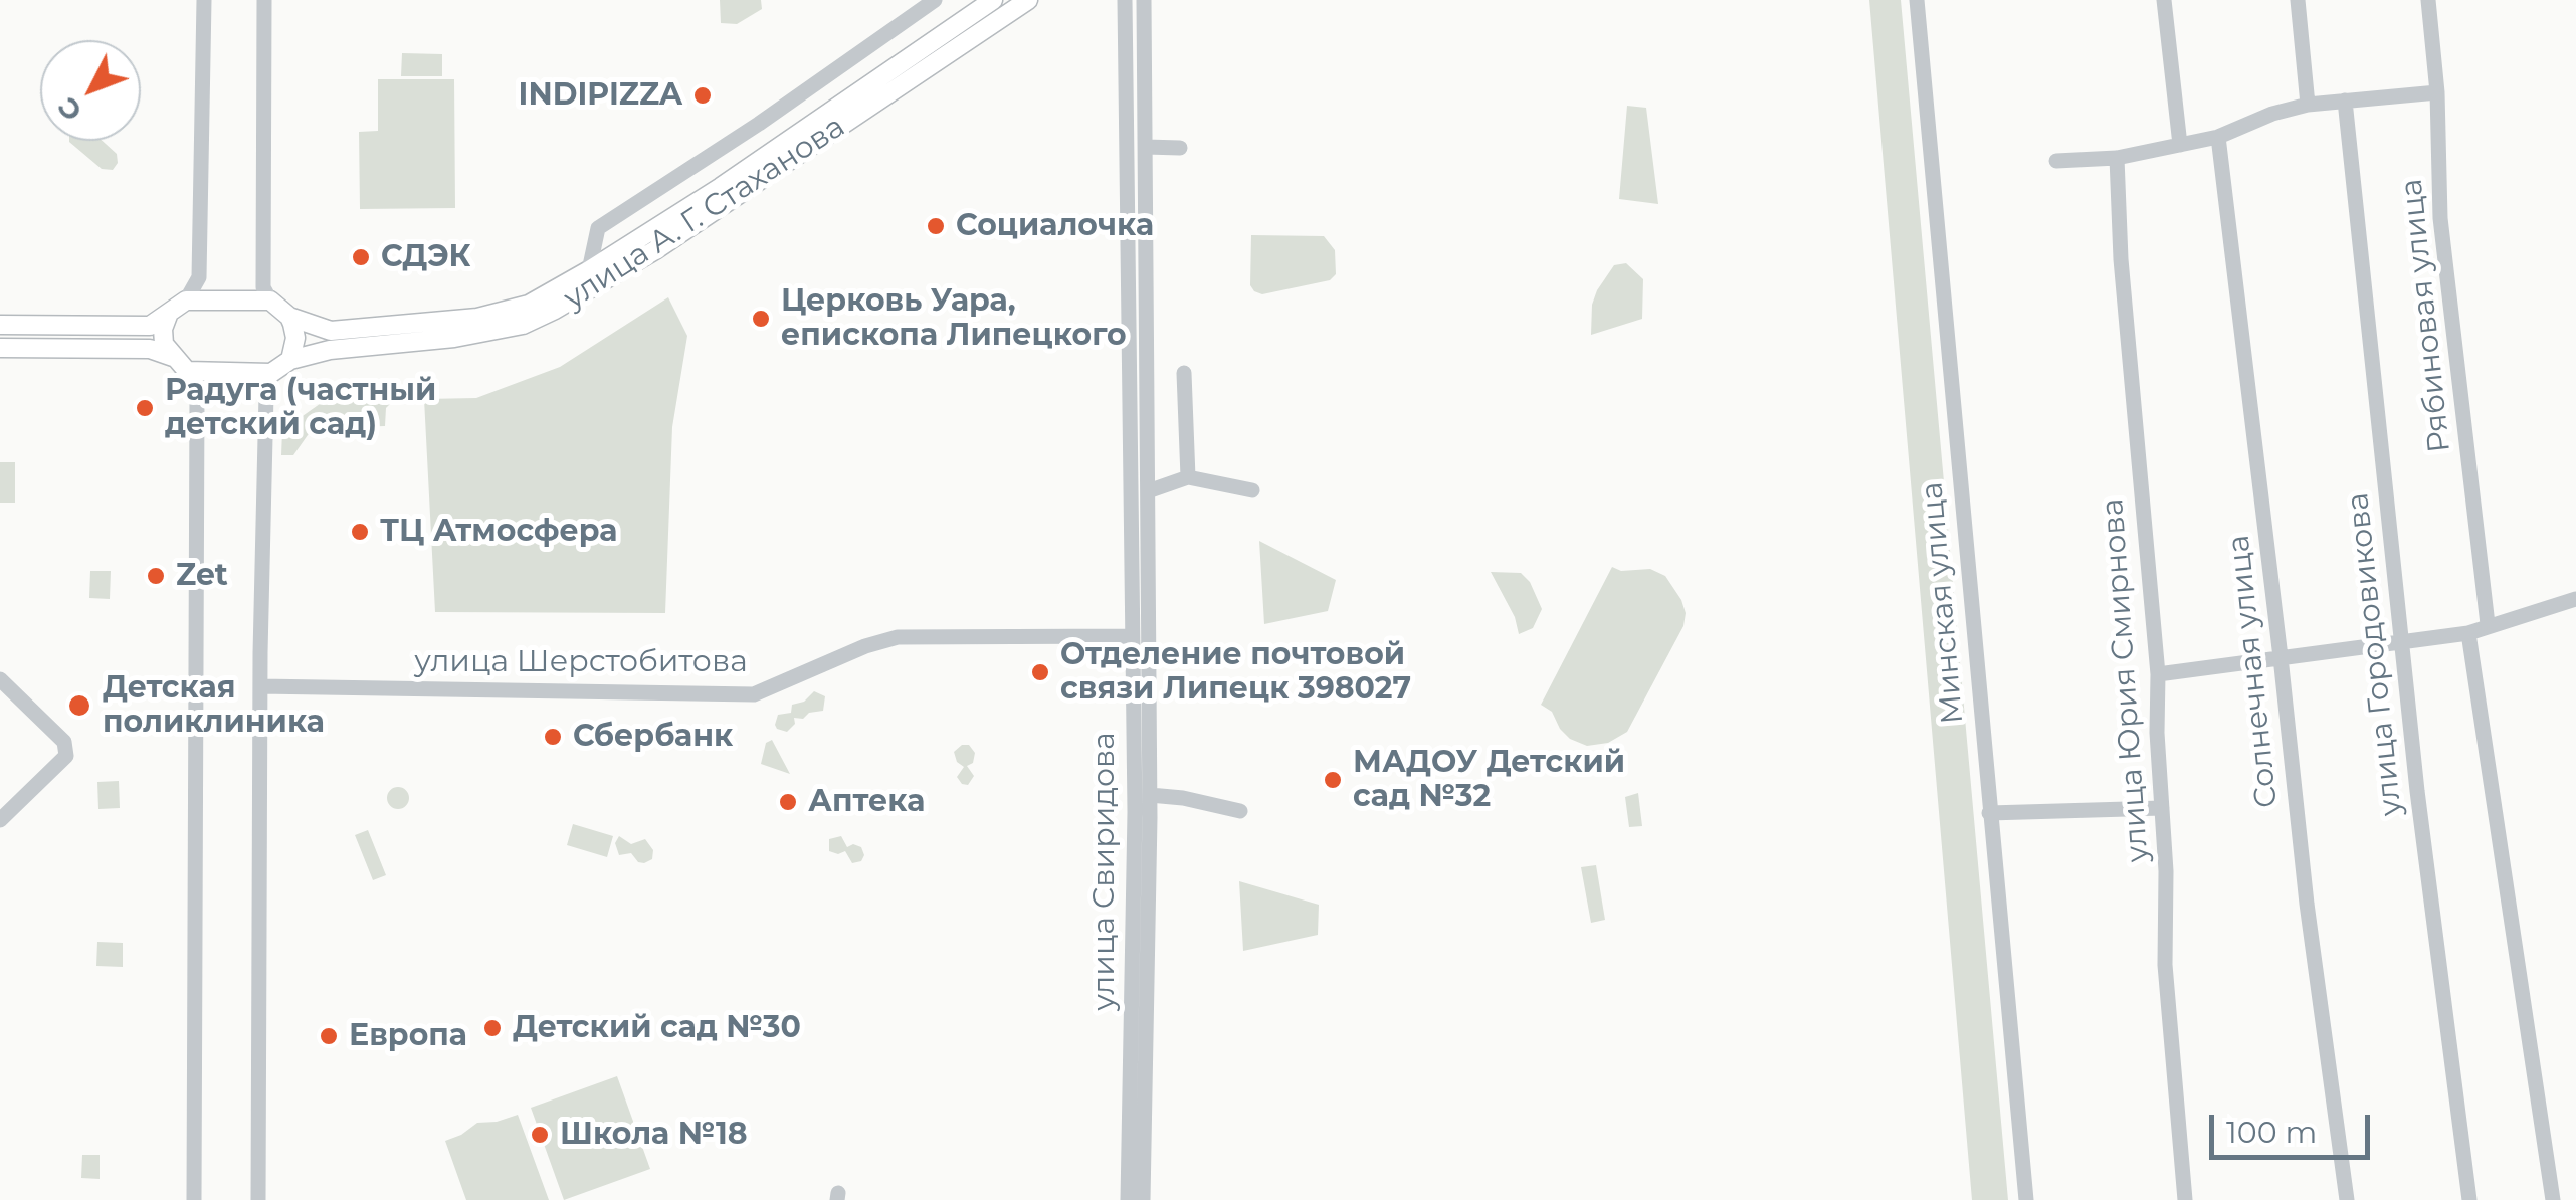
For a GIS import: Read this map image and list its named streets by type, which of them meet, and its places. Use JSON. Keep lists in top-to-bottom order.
{
  "streets": {
    "main road": ["улица А. Г. Стаханова"],
    "street": [
      "Рябиновая улица",
      "Минская улица",
      "улица Городовикова",
      "улица Шерстобитова",
      "Солнечная улица",
      "улица Юрия Смирнова",
      "улица Свиридова"
    ]
  },
  "crossings": [
    ["улица Шерстобитова", "улица Свиридова"]
  ],
  "places": [
    "INDIPIZZA",
    "Социалочка",
    "СДЭК",
    "Церковь Уара, епископа Липецкого",
    "Радуга (частный детский сад)",
    "ТЦ Атмосфера",
    "Zet",
    "Отделение почтовой связи Липецк 398027",
    "Детская поликлиника",
    "Сбербанк",
    "МАДОУ Детский сад №32",
    "Аптека",
    "Детский сад №30",
    "Европа",
    "Школа №18"
  ],
  "scale_bar": "100 m",
  "north": "bottom left"
}
